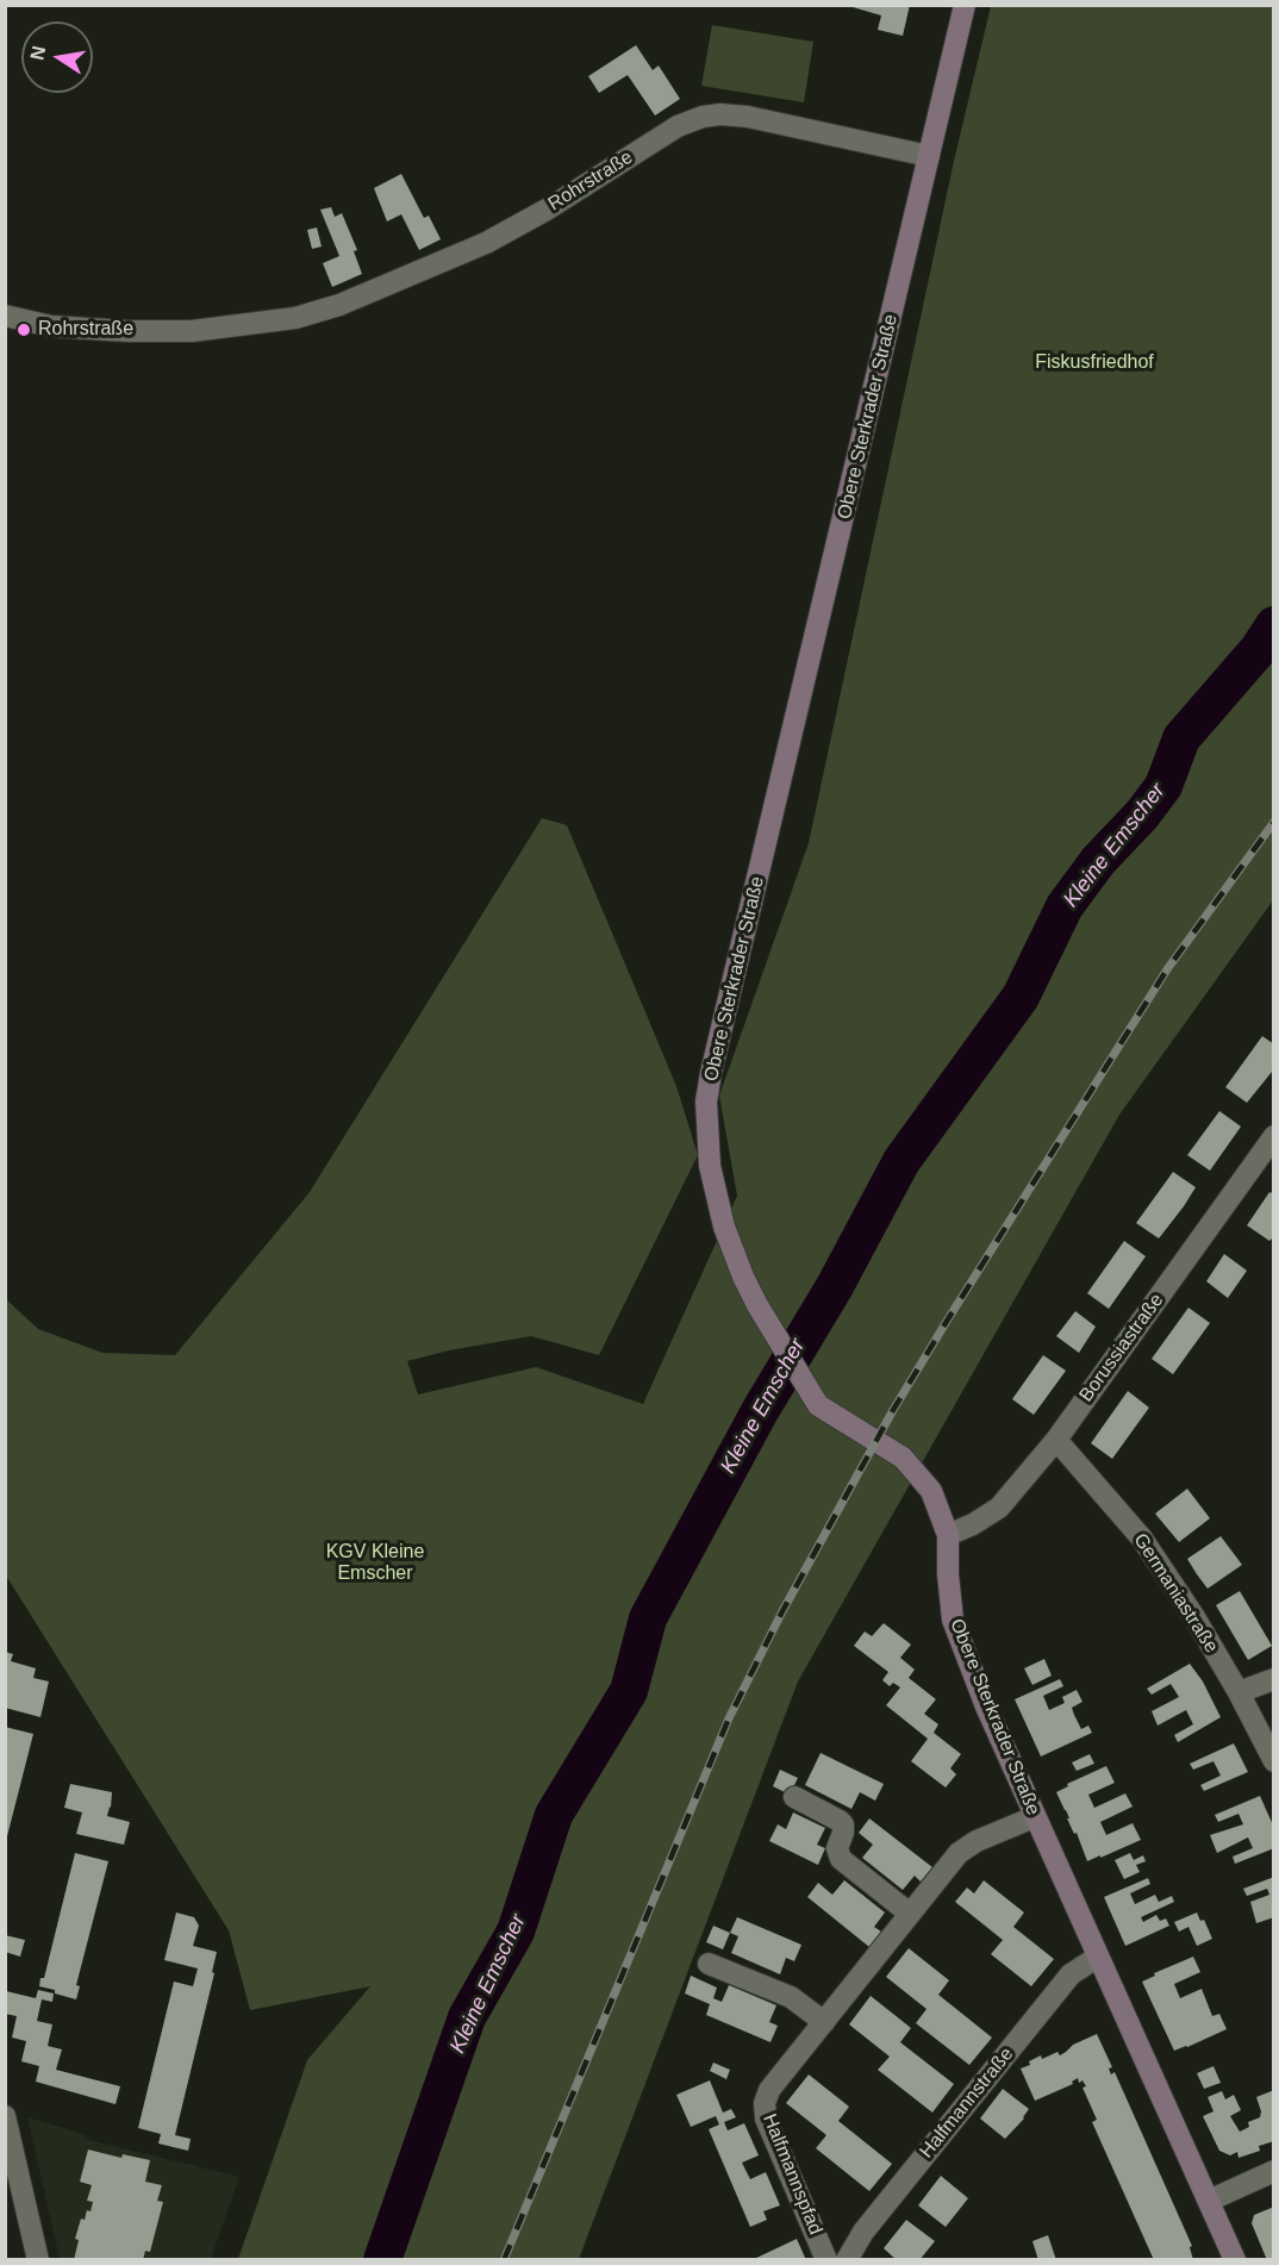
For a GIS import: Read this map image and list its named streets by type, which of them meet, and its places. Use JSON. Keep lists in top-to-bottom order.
{
  "streets": {
    "street": [
      "Rohrstraße",
      "Obere Sterkrader Straße",
      "Borussiastraße",
      "Germaniastraße",
      "Halfmannstraße",
      "Halfmannspfad"
    ]
  },
  "crossings": [
    ["Rohrstraße", "Obere Sterkrader Straße"],
    ["Obere Sterkrader Straße", "Borussiastraße"],
    ["Obere Sterkrader Straße", "Halfmannstraße"],
    ["Obere Sterkrader Straße", "Halfmannspfad"],
    ["Borussiastraße", "Germaniastraße"]
  ],
  "water": ["Kleine Emscher"],
  "parks": ["Fiskusfriedhof", "KGV Kleine Emscher"],
  "places": ["Rohrstraße"],
  "north": "left"
}
